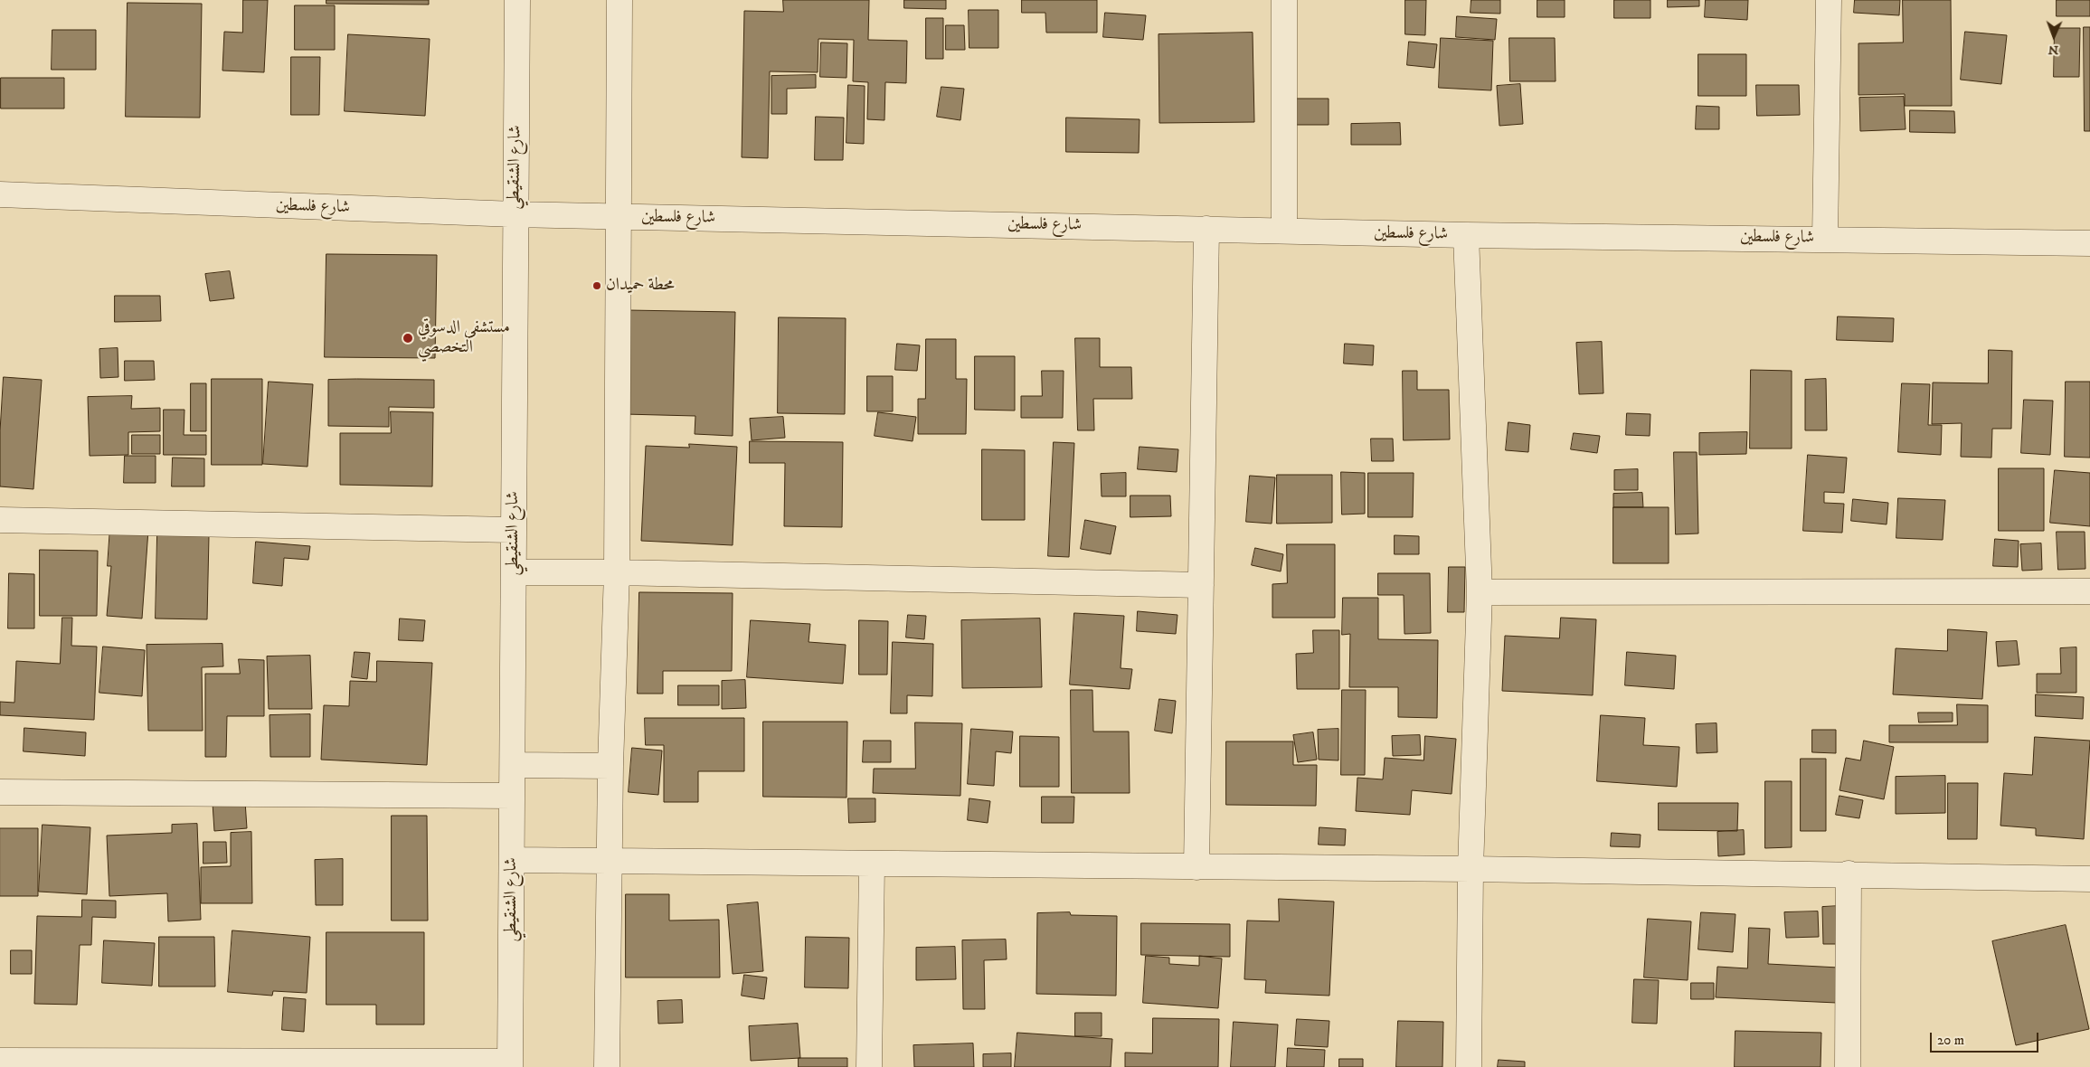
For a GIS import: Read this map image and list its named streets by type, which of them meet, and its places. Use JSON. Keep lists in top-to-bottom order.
{
  "streets": {
    "street": ["شارع الشنقيطي", "شارع فلسطين"]
  },
  "crossings": [
    ["شارع الشنقيطي", "شارع فلسطين"]
  ],
  "places": ["محطة حميدان", "مستشفى الدسوقي التخصصي"],
  "scale_bar": "20 m",
  "north": "bottom"
}
